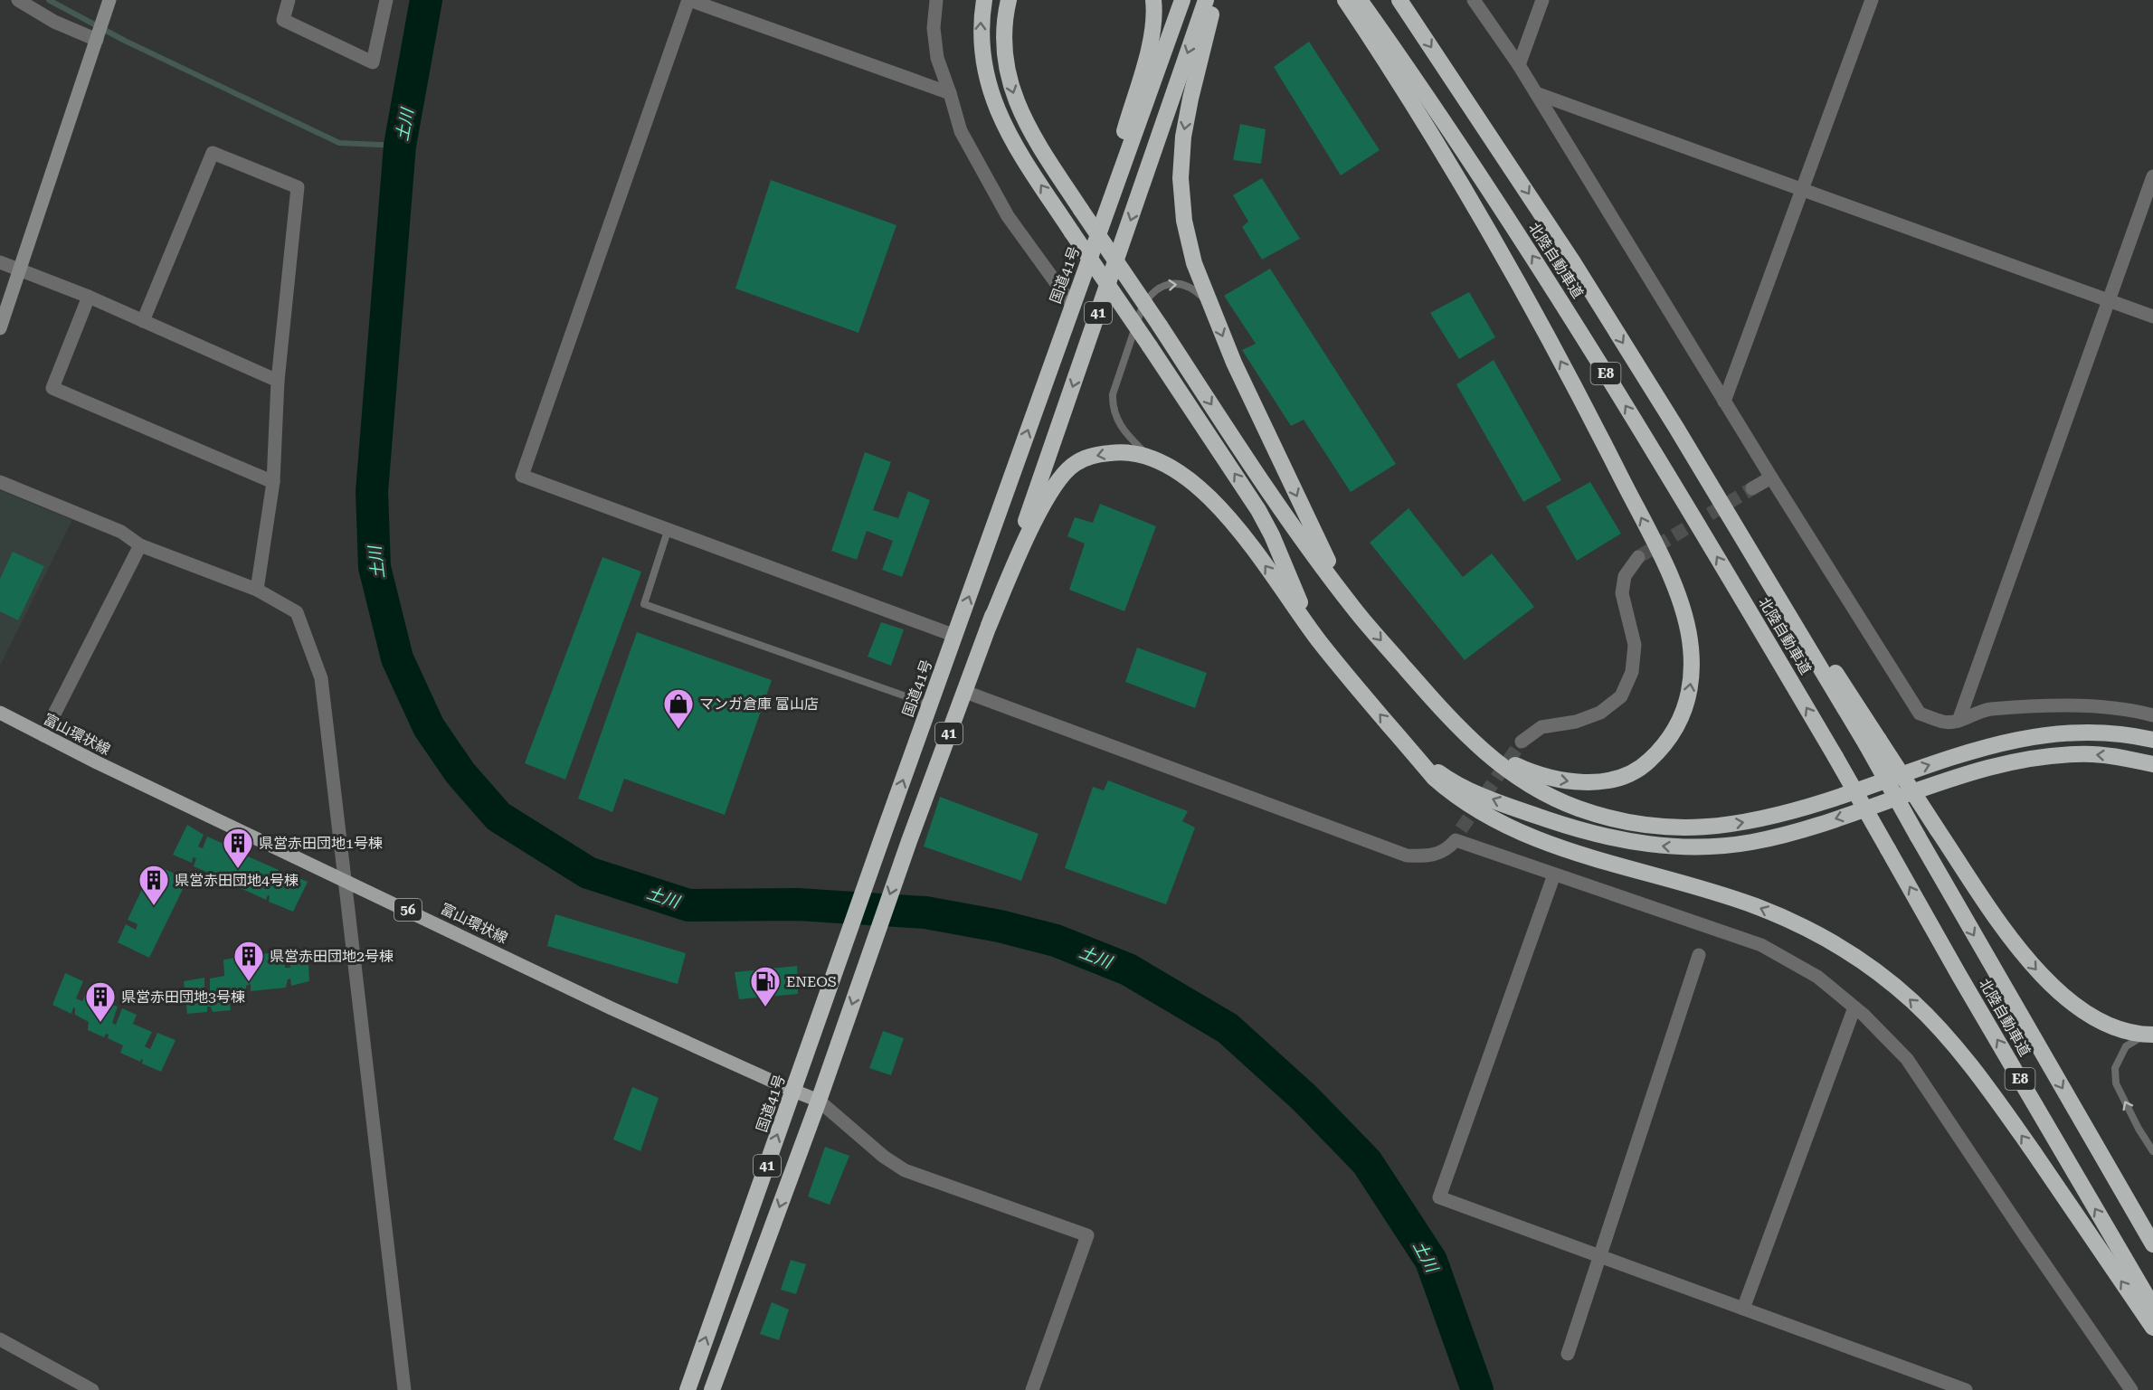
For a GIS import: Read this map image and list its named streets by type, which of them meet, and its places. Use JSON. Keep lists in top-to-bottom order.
{
  "streets": {
    "highway": [
      "北陸自動車道",
      "国道41号",
      "41",
      "E8"
    ],
    "main road": ["富山環状線", "56"]
  },
  "crossings": [
    ["国道41号", "富山環状線"],
    ["41", "富山環状線"]
  ],
  "water": ["土川"],
  "places": {
    "shop": ["マンガ倉庫 富山店"],
    "building": [
      "県営赤田団地1号棟",
      "県営赤田団地4号棟",
      "県営赤田団地2号棟",
      "県営赤田団地3号棟"
    ],
    "fuel station": ["ENEOS"]
  }
}
